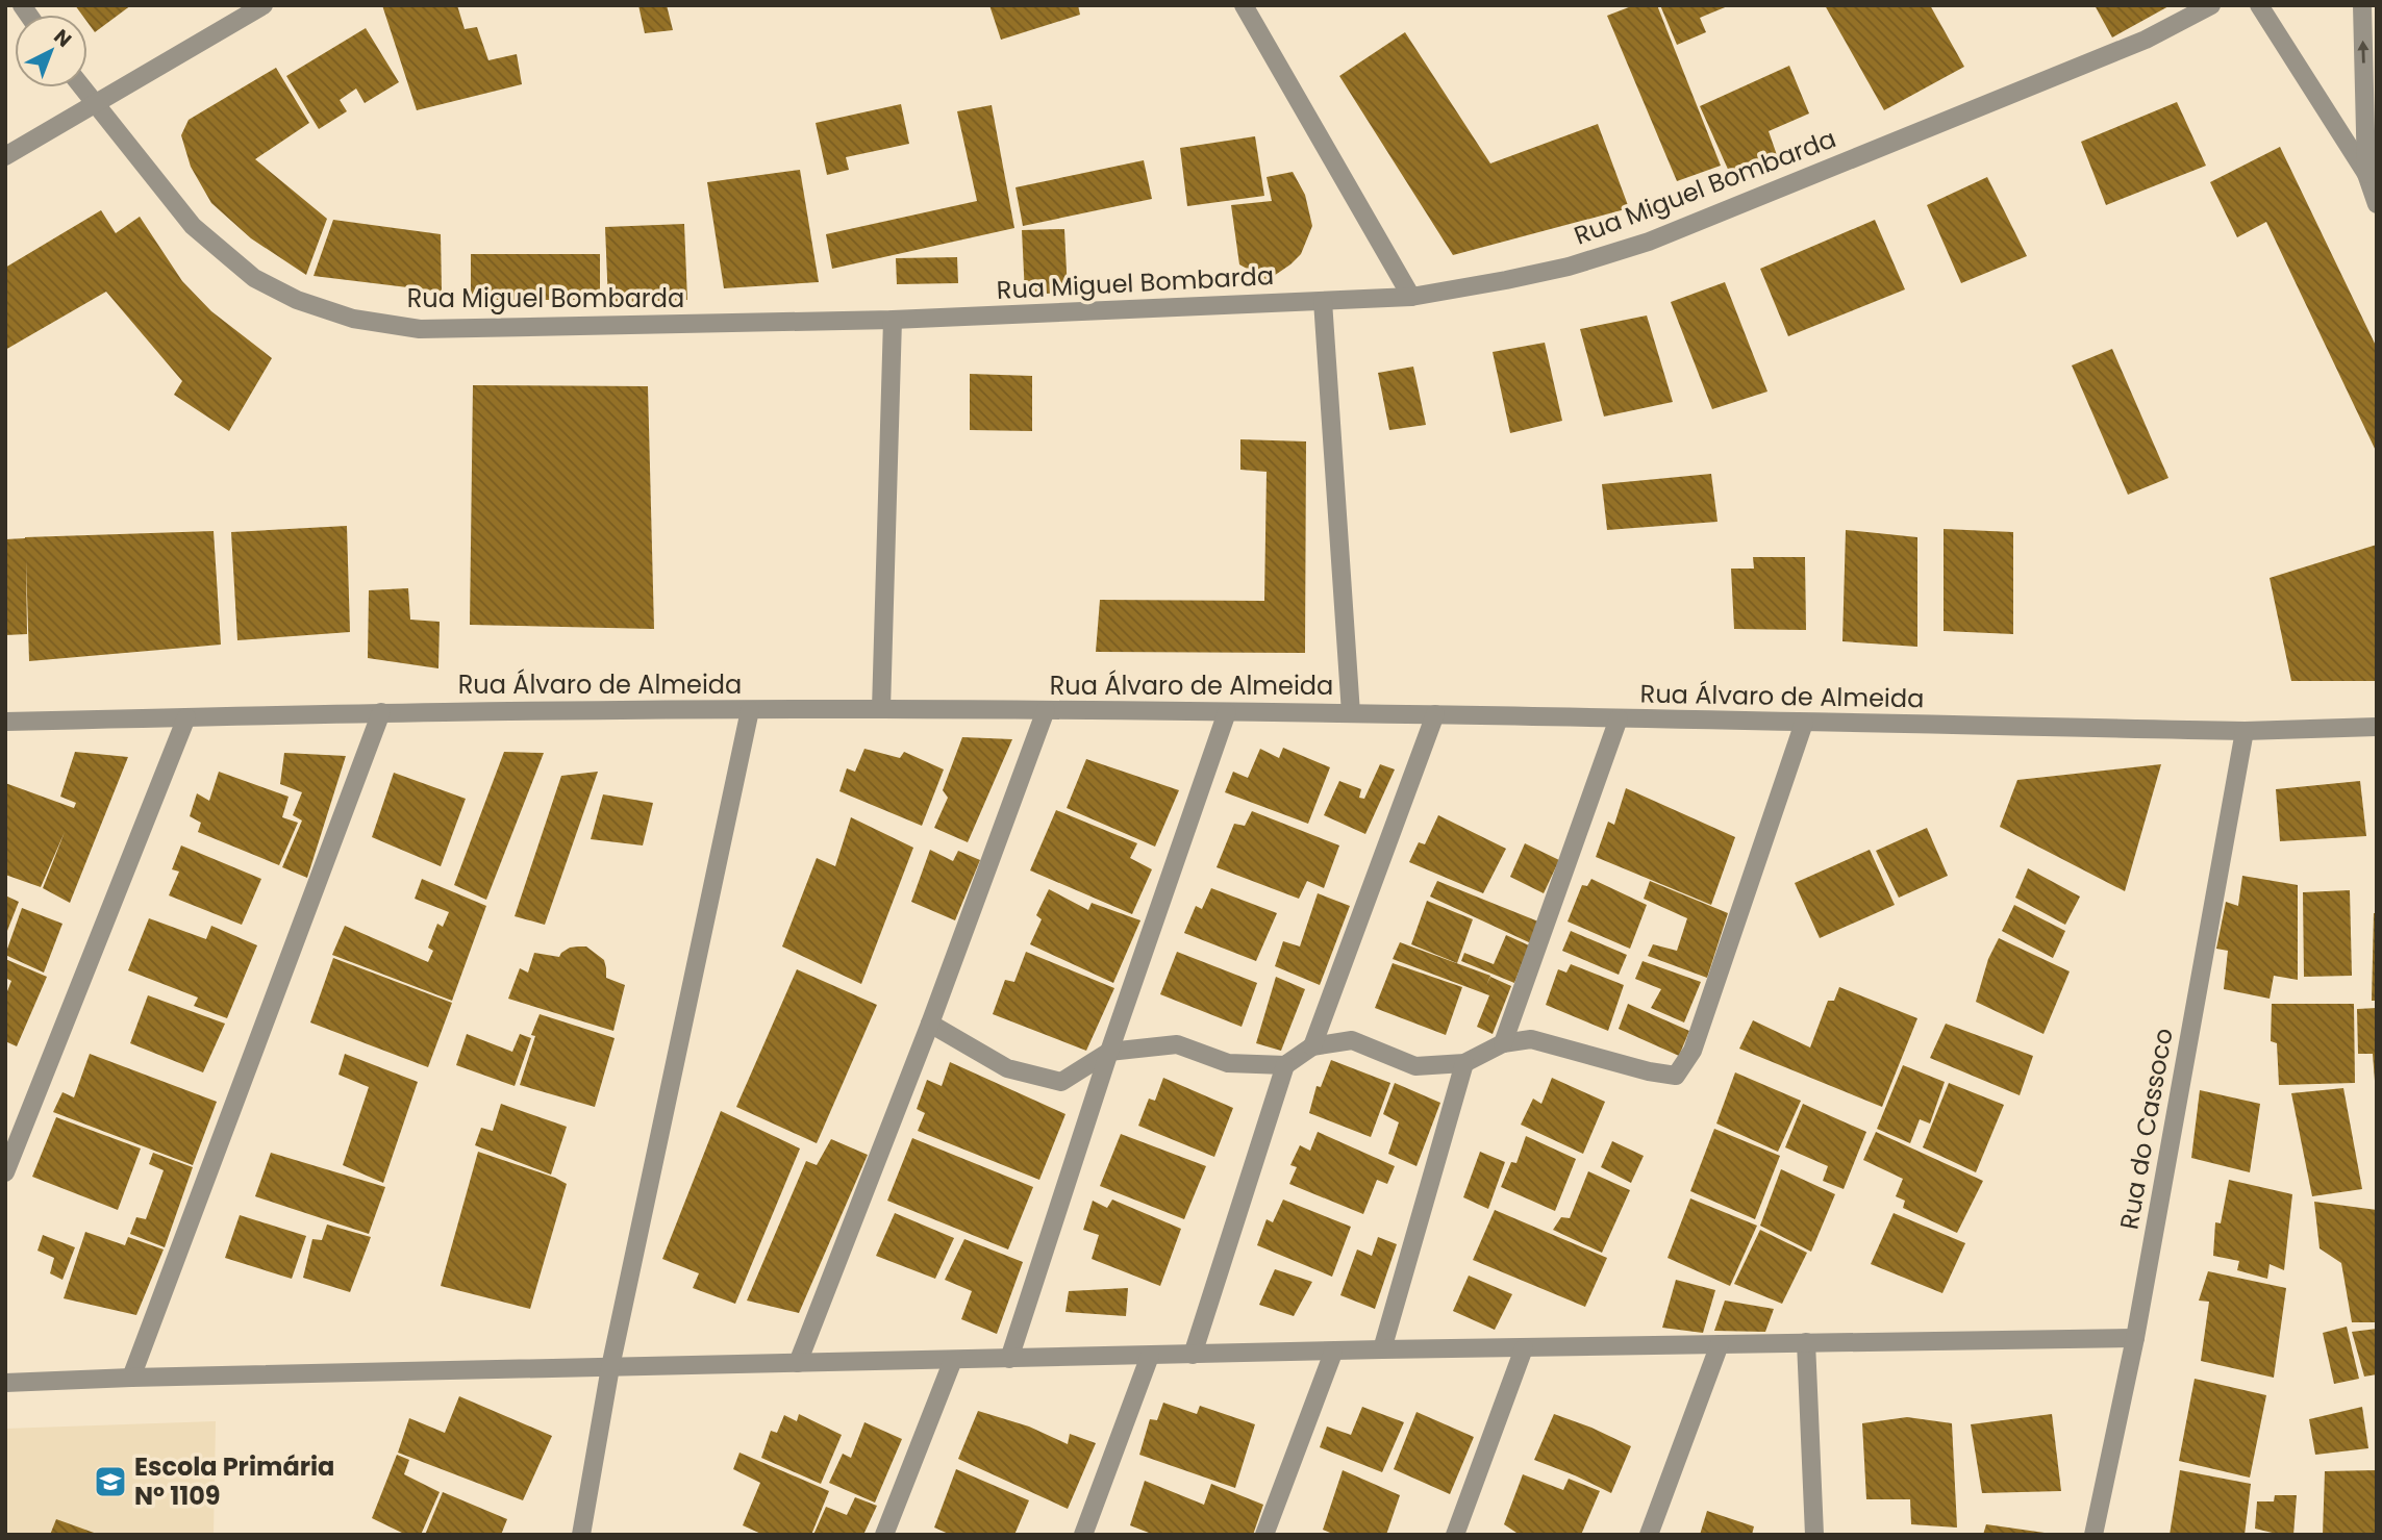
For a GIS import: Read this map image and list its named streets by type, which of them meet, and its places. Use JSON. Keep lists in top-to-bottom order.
{
  "streets": {
    "street": ["Rua Miguel Bombarda", "Rua Álvaro de Almeida", "Rua do Cassoco"]
  },
  "crossings": [
    ["Rua Álvaro de Almeida", "Rua do Cassoco"]
  ],
  "places": {
    "school or university": ["Escola Primária Nº 1109"]
  },
  "north": "top right"
}
